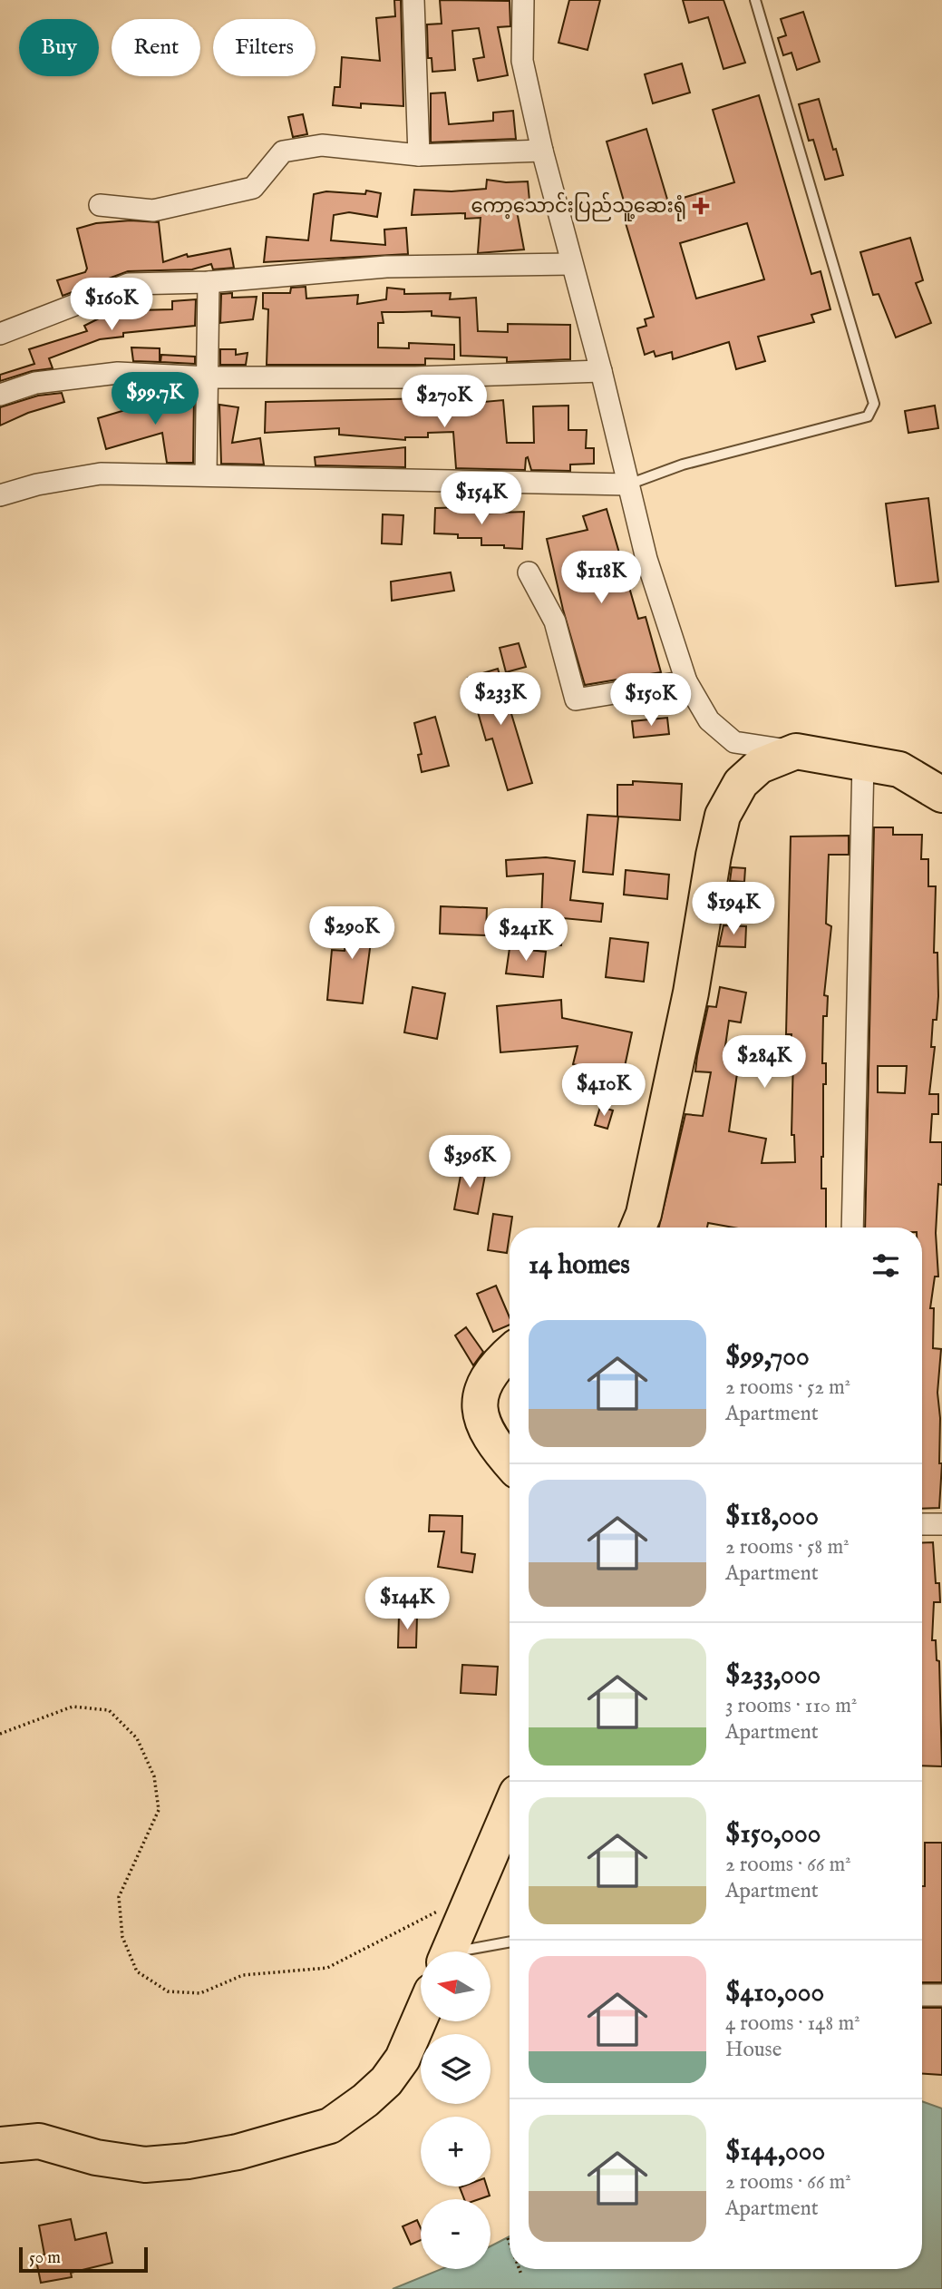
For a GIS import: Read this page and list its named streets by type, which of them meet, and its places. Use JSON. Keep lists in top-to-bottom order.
{
  "places": {
    "health": ["ကော့သောင်းပြည်သူ့ဆေးရုံ"]
  },
  "scale_bar": "50 m",
  "north": "left",
  "page": {
    "chip": ["Buy", "Rent", "Filters"],
    "price": [
      "$160K",
      "$99.7K",
      "$270K",
      "$154K",
      "$118K",
      "$233K",
      "$150K",
      "$194K",
      "$290K",
      "$241K",
      "$284K",
      "$410K",
      "$396K",
      "$144K"
    ],
    "heading": "14 homes",
    "list": [
      {
        "name": "$99,700",
        "note": "2 rooms · 52 m² · Apartment"
      },
      {
        "name": "$118,000",
        "note": "2 rooms · 58 m² · Apartment"
      },
      {
        "name": "$233,000",
        "note": "3 rooms · 110 m² · Apartment"
      },
      {
        "name": "$150,000",
        "note": "2 rooms · 66 m² · Apartment"
      },
      {
        "name": "$410,000",
        "note": "4 rooms · 148 m² · House"
      },
      {
        "name": "$144,000",
        "note": "2 rooms · 66 m² · Apartment"
      }
    ],
    "map_buttons": ["+", "−"],
    "scale": "50 m"
  }
}
